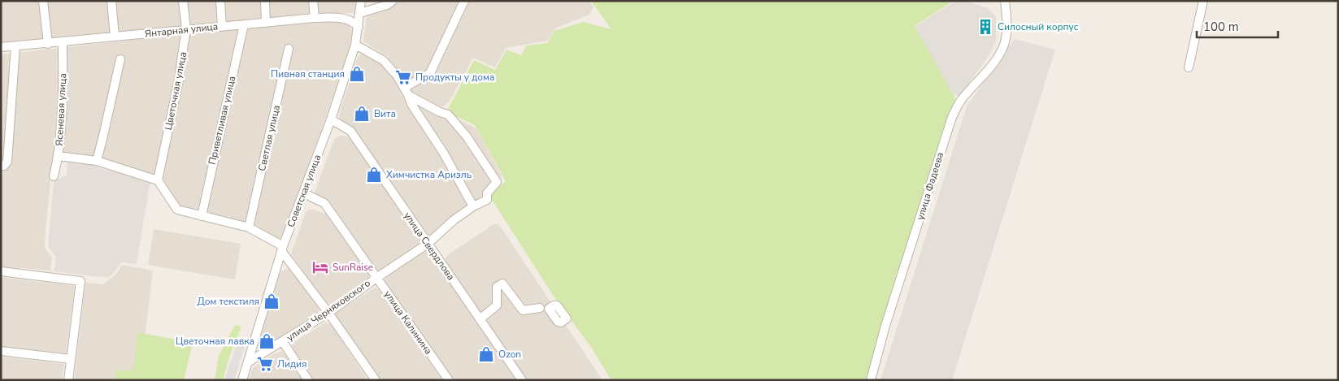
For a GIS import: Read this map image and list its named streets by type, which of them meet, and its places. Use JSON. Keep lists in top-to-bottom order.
{
  "streets": {
    "street": [
      "Янтарная улица",
      "Цветочная улица",
      "Ясеневая улица",
      "Приветливая улица",
      "Светлая улица",
      "улица Фадеева",
      "Советская улица",
      "улица Свердлова",
      "улица Черняховского",
      "улица Калинина"
    ]
  },
  "crossings": [
    ["Янтарная улица", "Цветочная улица"],
    ["Янтарная улица", "Ясеневая улица"],
    ["Янтарная улица", "Приветливая улица"],
    ["Янтарная улица", "Советская улица"],
    ["Советская улица", "улица Свердлова"],
    ["Советская улица", "улица Черняховского"],
    ["Советская улица", "улица Калинина"],
    ["улица Свердлова", "улица Черняховского"],
    ["улица Черняховского", "улица Калинина"]
  ],
  "places": {
    "building": ["Силосный корпус"],
    "shop": [
      "Пивная станция",
      "Вита",
      "Химчистка Ариэль",
      "Дом текстиля",
      "Цветочная лавка",
      "Ozon"
    ],
    "supermarket": ["Продукты у дома", "Лидия"],
    "hotel": ["SunRaise"]
  },
  "scale_bar": "100 m"
}
